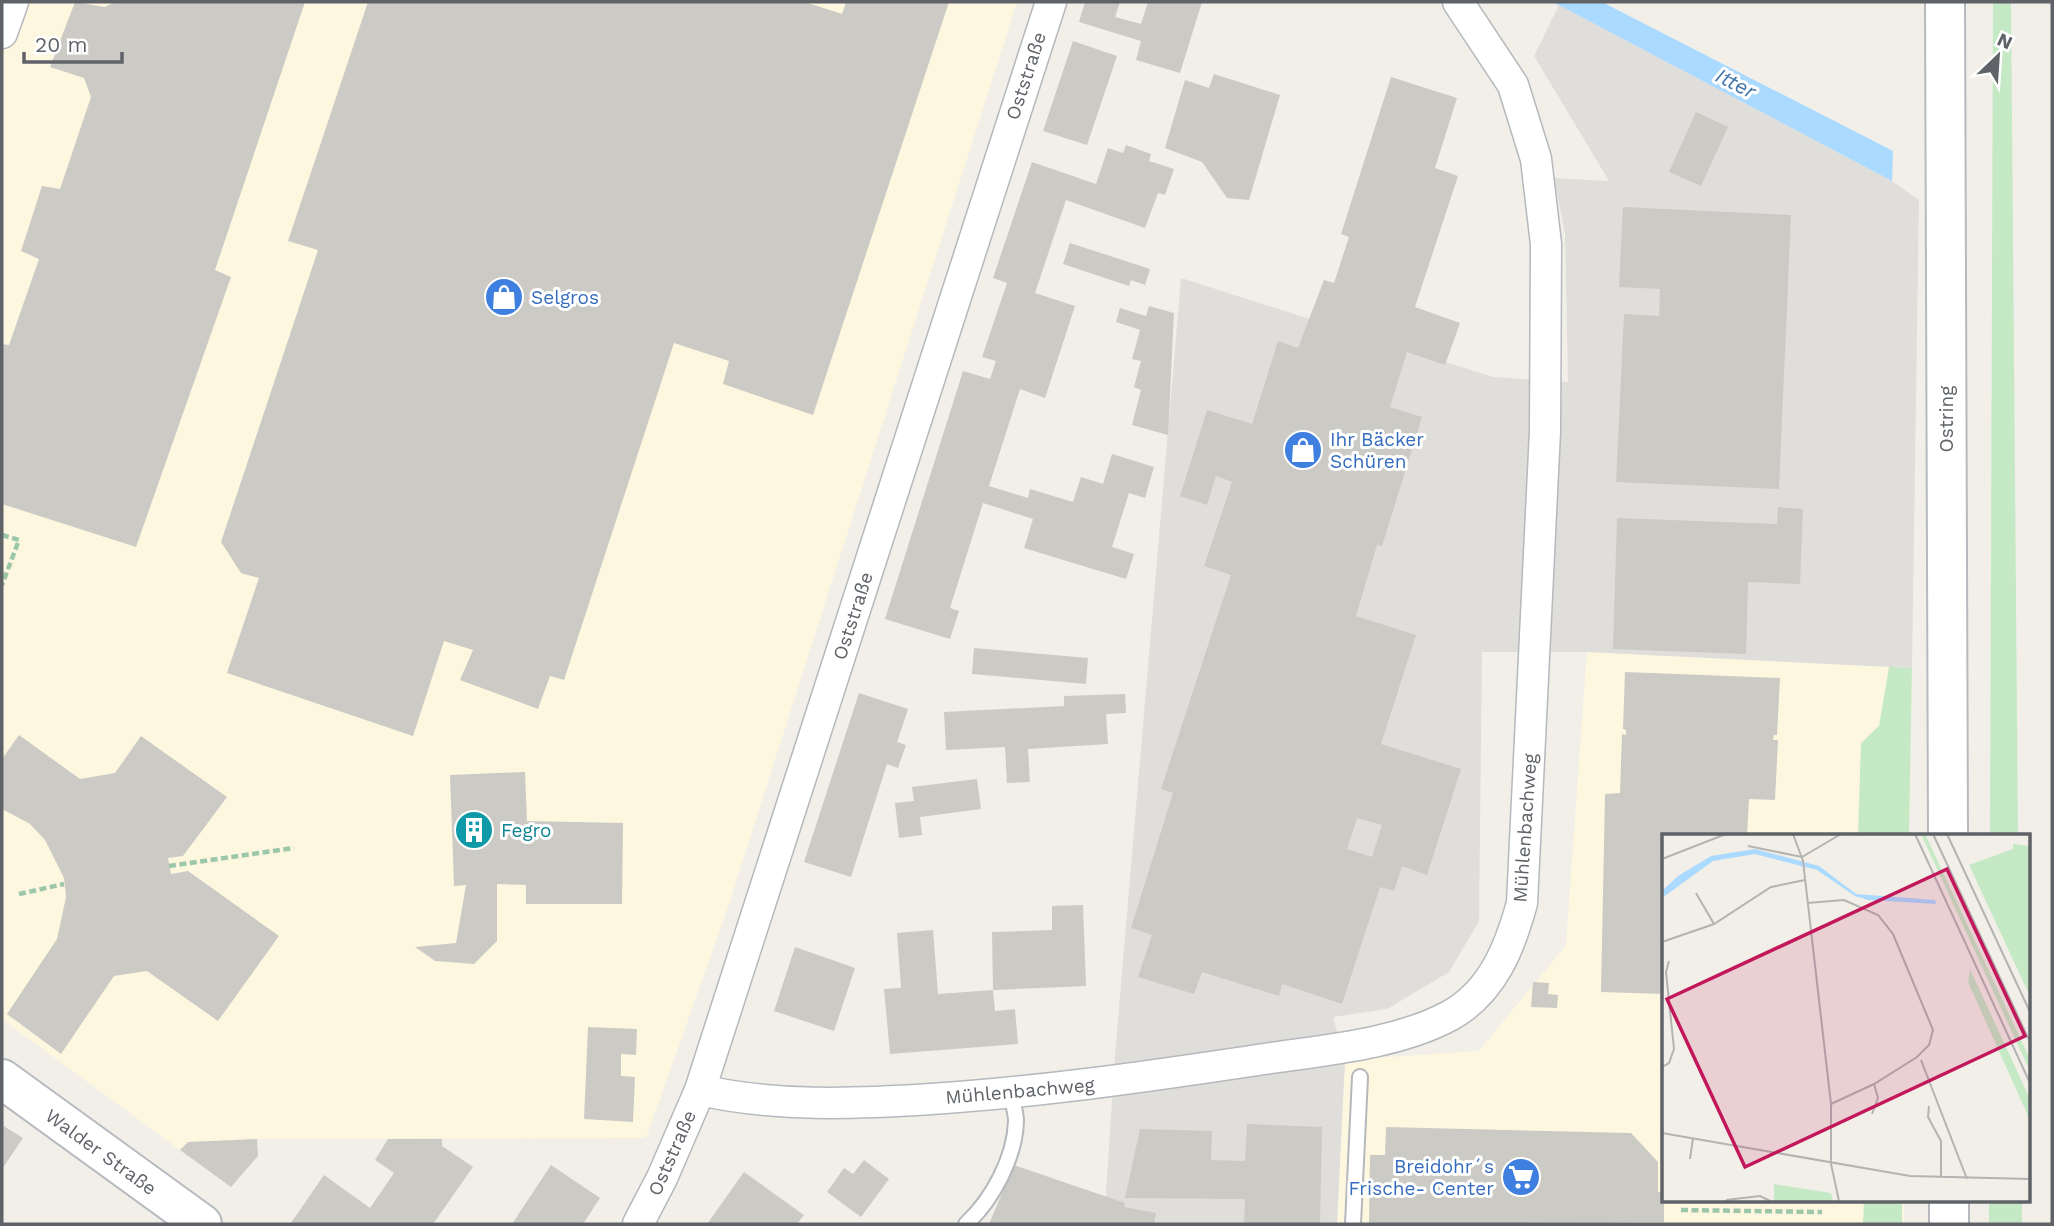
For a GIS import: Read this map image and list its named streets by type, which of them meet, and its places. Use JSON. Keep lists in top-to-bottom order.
{
  "streets": {
    "main road": ["Ostring", "Walder Straße"],
    "street": ["Oststraße", "Mühlenbachweg"]
  },
  "crossings": [
    ["Oststraße", "Mühlenbachweg"]
  ],
  "water": ["Itter"],
  "places": {
    "shop": ["Selgros", "Ihr Bäcker Schüren"],
    "building": ["Fegro"],
    "supermarket": ["Breidohr´s Frische- Center"]
  },
  "scale_bar": "20 m",
  "north": "top right"
}
